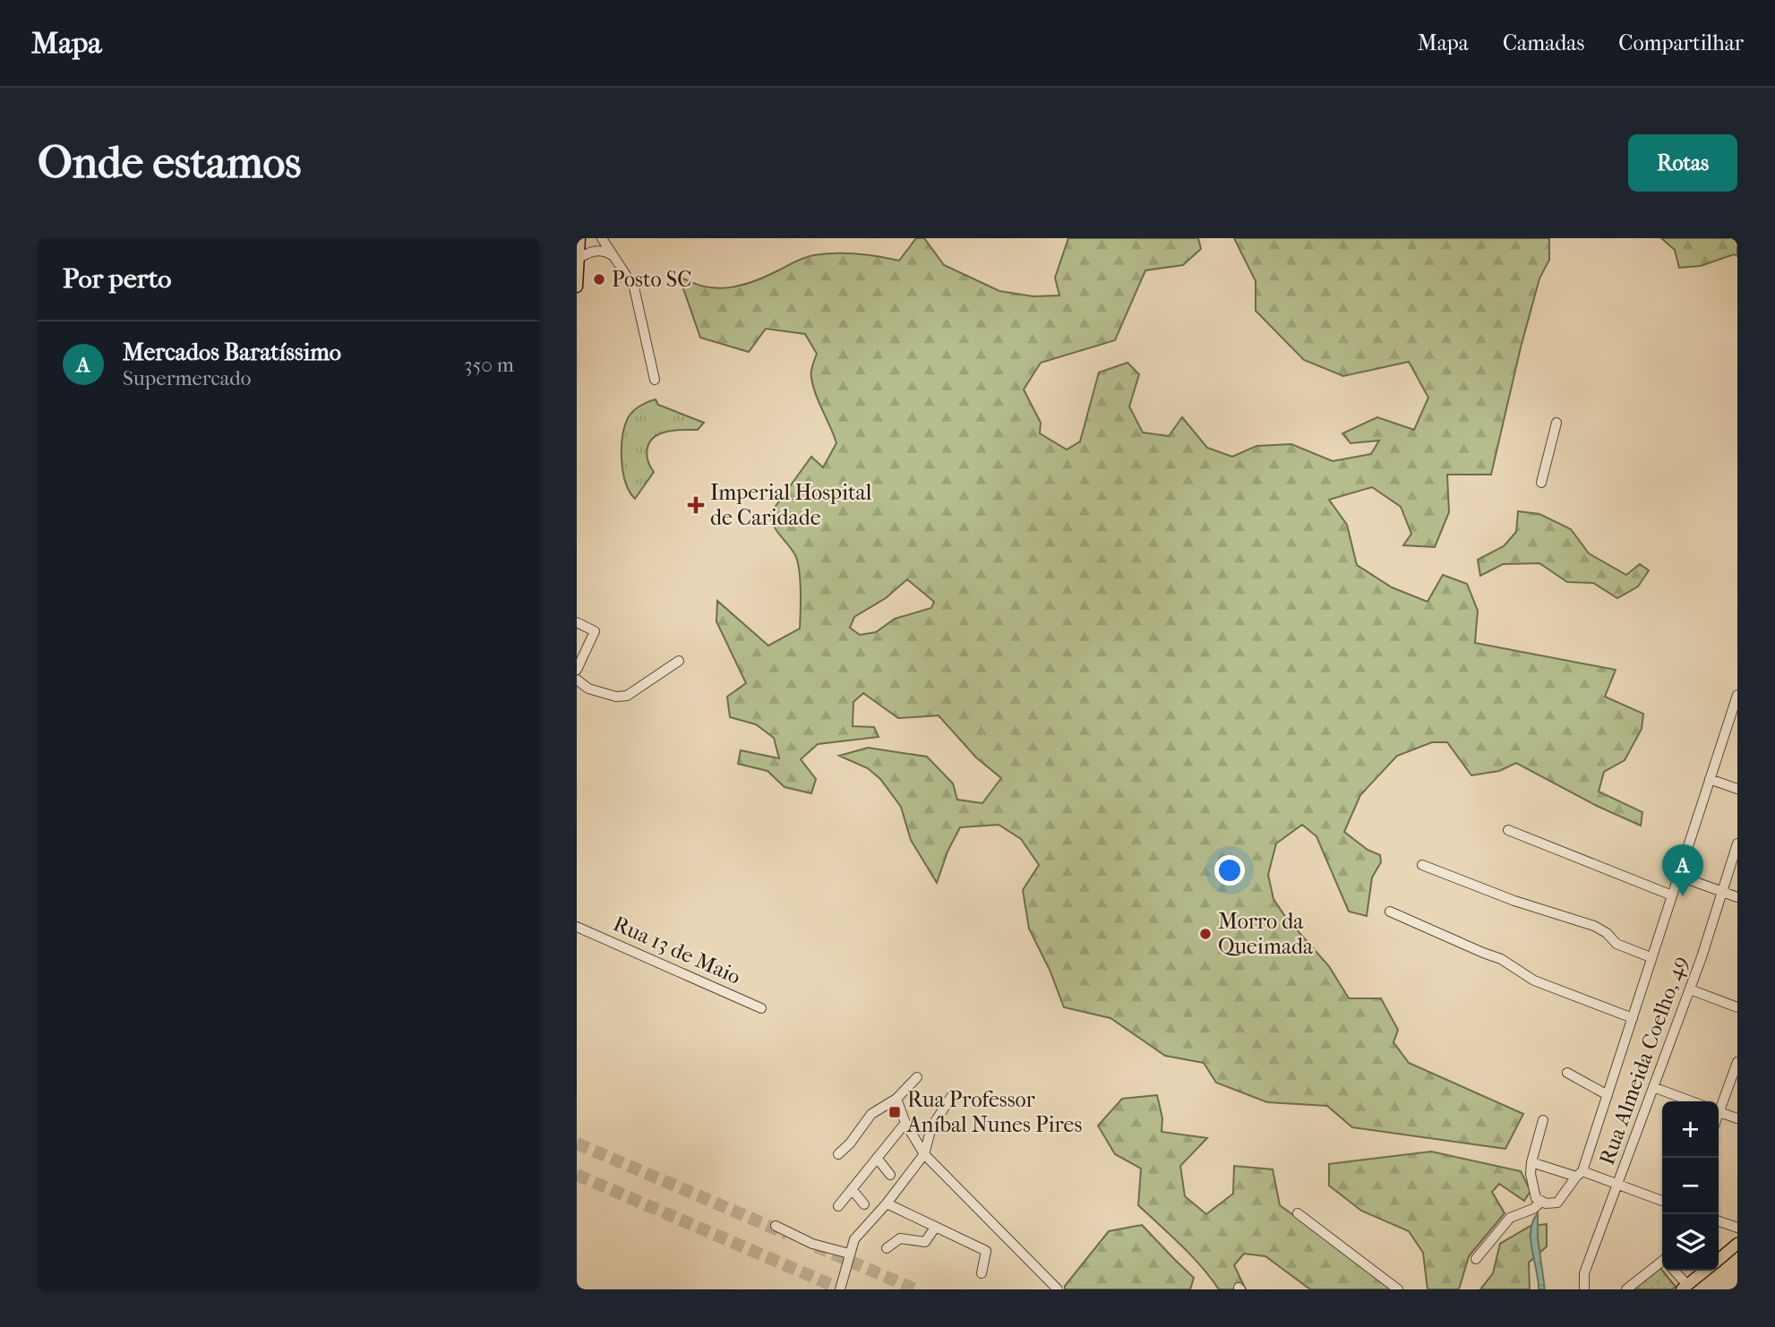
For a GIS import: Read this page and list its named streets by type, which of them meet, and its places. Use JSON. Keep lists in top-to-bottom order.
{
  "streets": {
    "street": ["Rua 13 de Maio", "Rua Almeida Coelho, 49"]
  },
  "places": {
    "other": ["Posto SC", "Morro da Queimada"],
    "health": ["Imperial Hospital de Caridade"],
    "transit": ["Rua Professor Aníbal Nunes Pires"]
  },
  "page": {
    "header": "Mapa",
    "nav": ["Mapa", "Camadas", "Compartilhar"],
    "buttons": "Rotas",
    "title": "Onde estamos",
    "heading": "Por perto",
    "list": [
      {
        "mark": "A",
        "name": "Mercados Baratíssimo",
        "note": "Supermercado",
        "value": "350 m"
      }
    ],
    "pins": "A",
    "map_buttons": ["+", "−"]
  }
}
